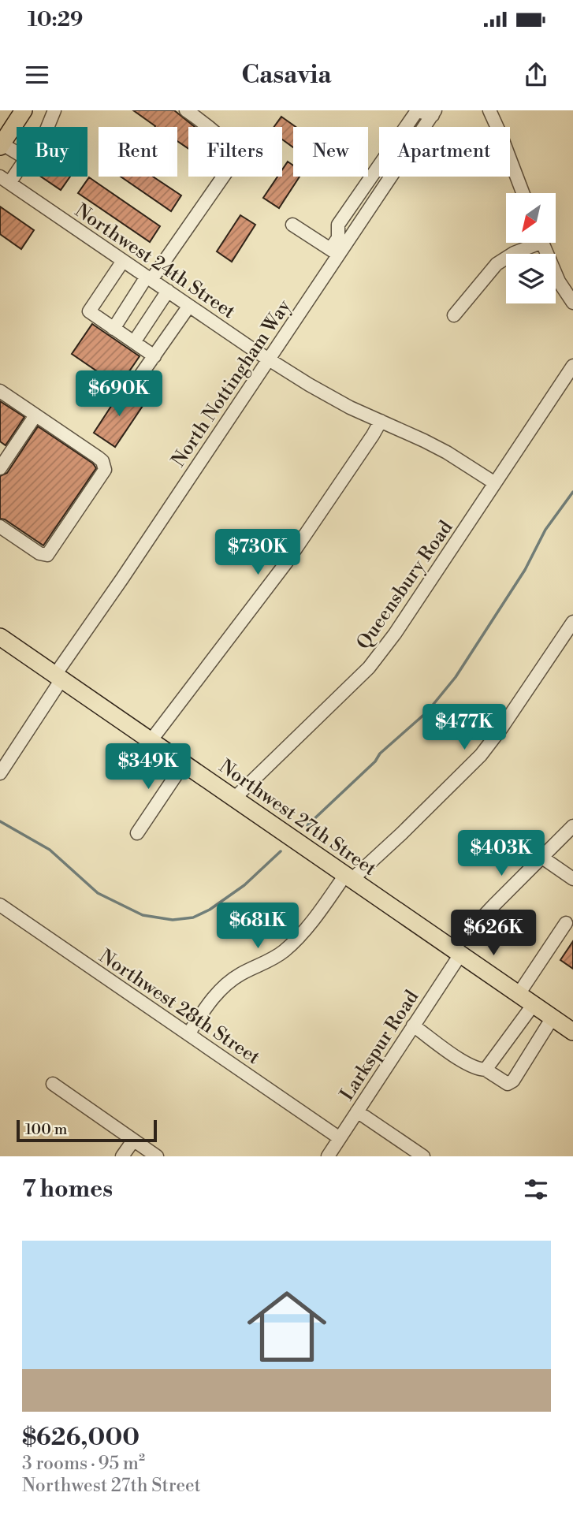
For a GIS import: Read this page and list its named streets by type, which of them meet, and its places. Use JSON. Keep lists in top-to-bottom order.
{
  "streets": {
    "main road": ["Northwest 27th Street"],
    "street": [
      "Northwest 24th Street",
      "North Nottingham Way",
      "Queensbury Road",
      "Northwest 28th Street",
      "Larkspur Road"
    ]
  },
  "crossings": [
    ["Northwest 24th Street", "North Nottingham Way"],
    ["Northwest 24th Street", "Queensbury Road"],
    ["North Nottingham Way", "Northwest 27th Street"],
    ["Queensbury Road", "Northwest 27th Street"],
    ["Northwest 27th Street", "Larkspur Road"],
    ["Northwest 28th Street", "Larkspur Road"]
  ],
  "scale_bar": "100 m",
  "north": "bottom left",
  "page": {
    "status": "10:29",
    "header": "Casavia",
    "chip": [
      "Buy",
      "Rent",
      "Filters",
      "New",
      "Apartment"
    ],
    "price": [
      "$690K",
      "$730K",
      "$477K",
      "$349K",
      "$403K",
      "$681K",
      "$626K"
    ],
    "scale": "100 m",
    "heading": "7 homes",
    "list": [
      {
        "name": "$626,000",
        "note": "3 rooms · 95 m² · Northwest 27th Street"
      }
    ]
  }
}
